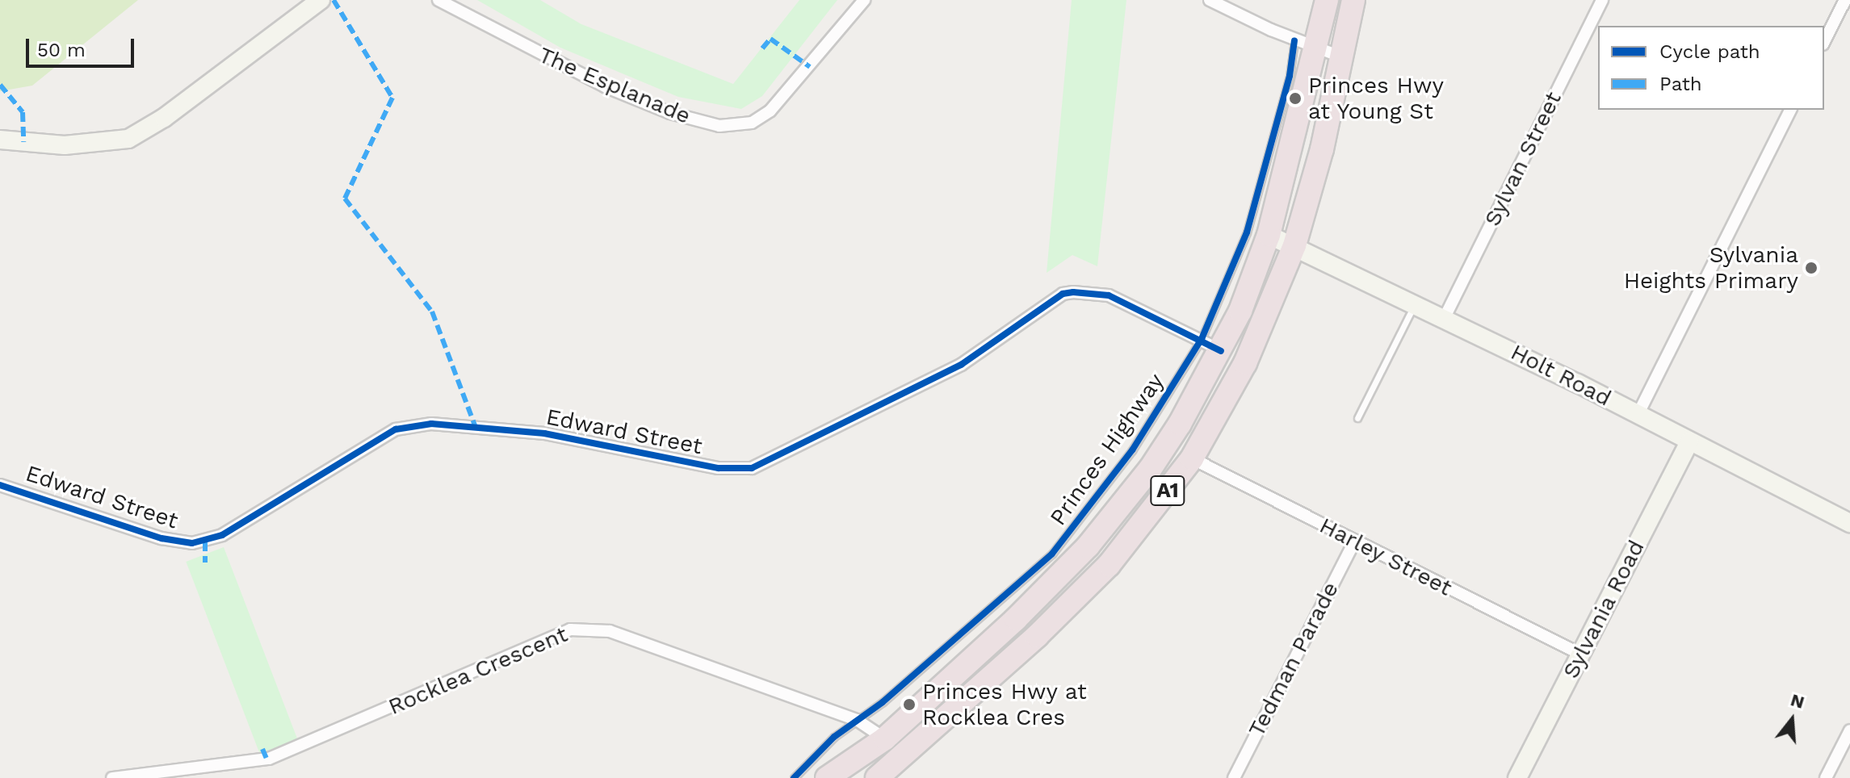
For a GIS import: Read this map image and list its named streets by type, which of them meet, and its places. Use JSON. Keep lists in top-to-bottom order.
{
  "streets": {
    "highway": ["Princes Highway", "A1"],
    "street": [
      "The Esplanade",
      "Sylvan Street",
      "Holt Road",
      "Edward Street",
      "Harley Street",
      "Sylvania Road",
      "Tedman Parade",
      "Rocklea Crescent"
    ]
  },
  "crossings": [
    ["Sylvan Street", "Holt Road"],
    ["Holt Road", "Princes Highway"],
    ["Holt Road", "A1"],
    ["Holt Road", "Sylvania Road"],
    ["Edward Street", "Princes Highway"],
    ["Princes Highway", "Rocklea Crescent"],
    ["A1", "Harley Street"],
    ["A1", "Rocklea Crescent"],
    ["Harley Street", "Sylvania Road"],
    ["Harley Street", "Tedman Parade"]
  ],
  "places": ["Princes Hwy at Young St", "Sylvania Heights Primary", "Princes Hwy at Rocklea Cres"],
  "legend": ["Cycle path", "Path"],
  "scale_bar": "50 m",
  "north": "top"
}
